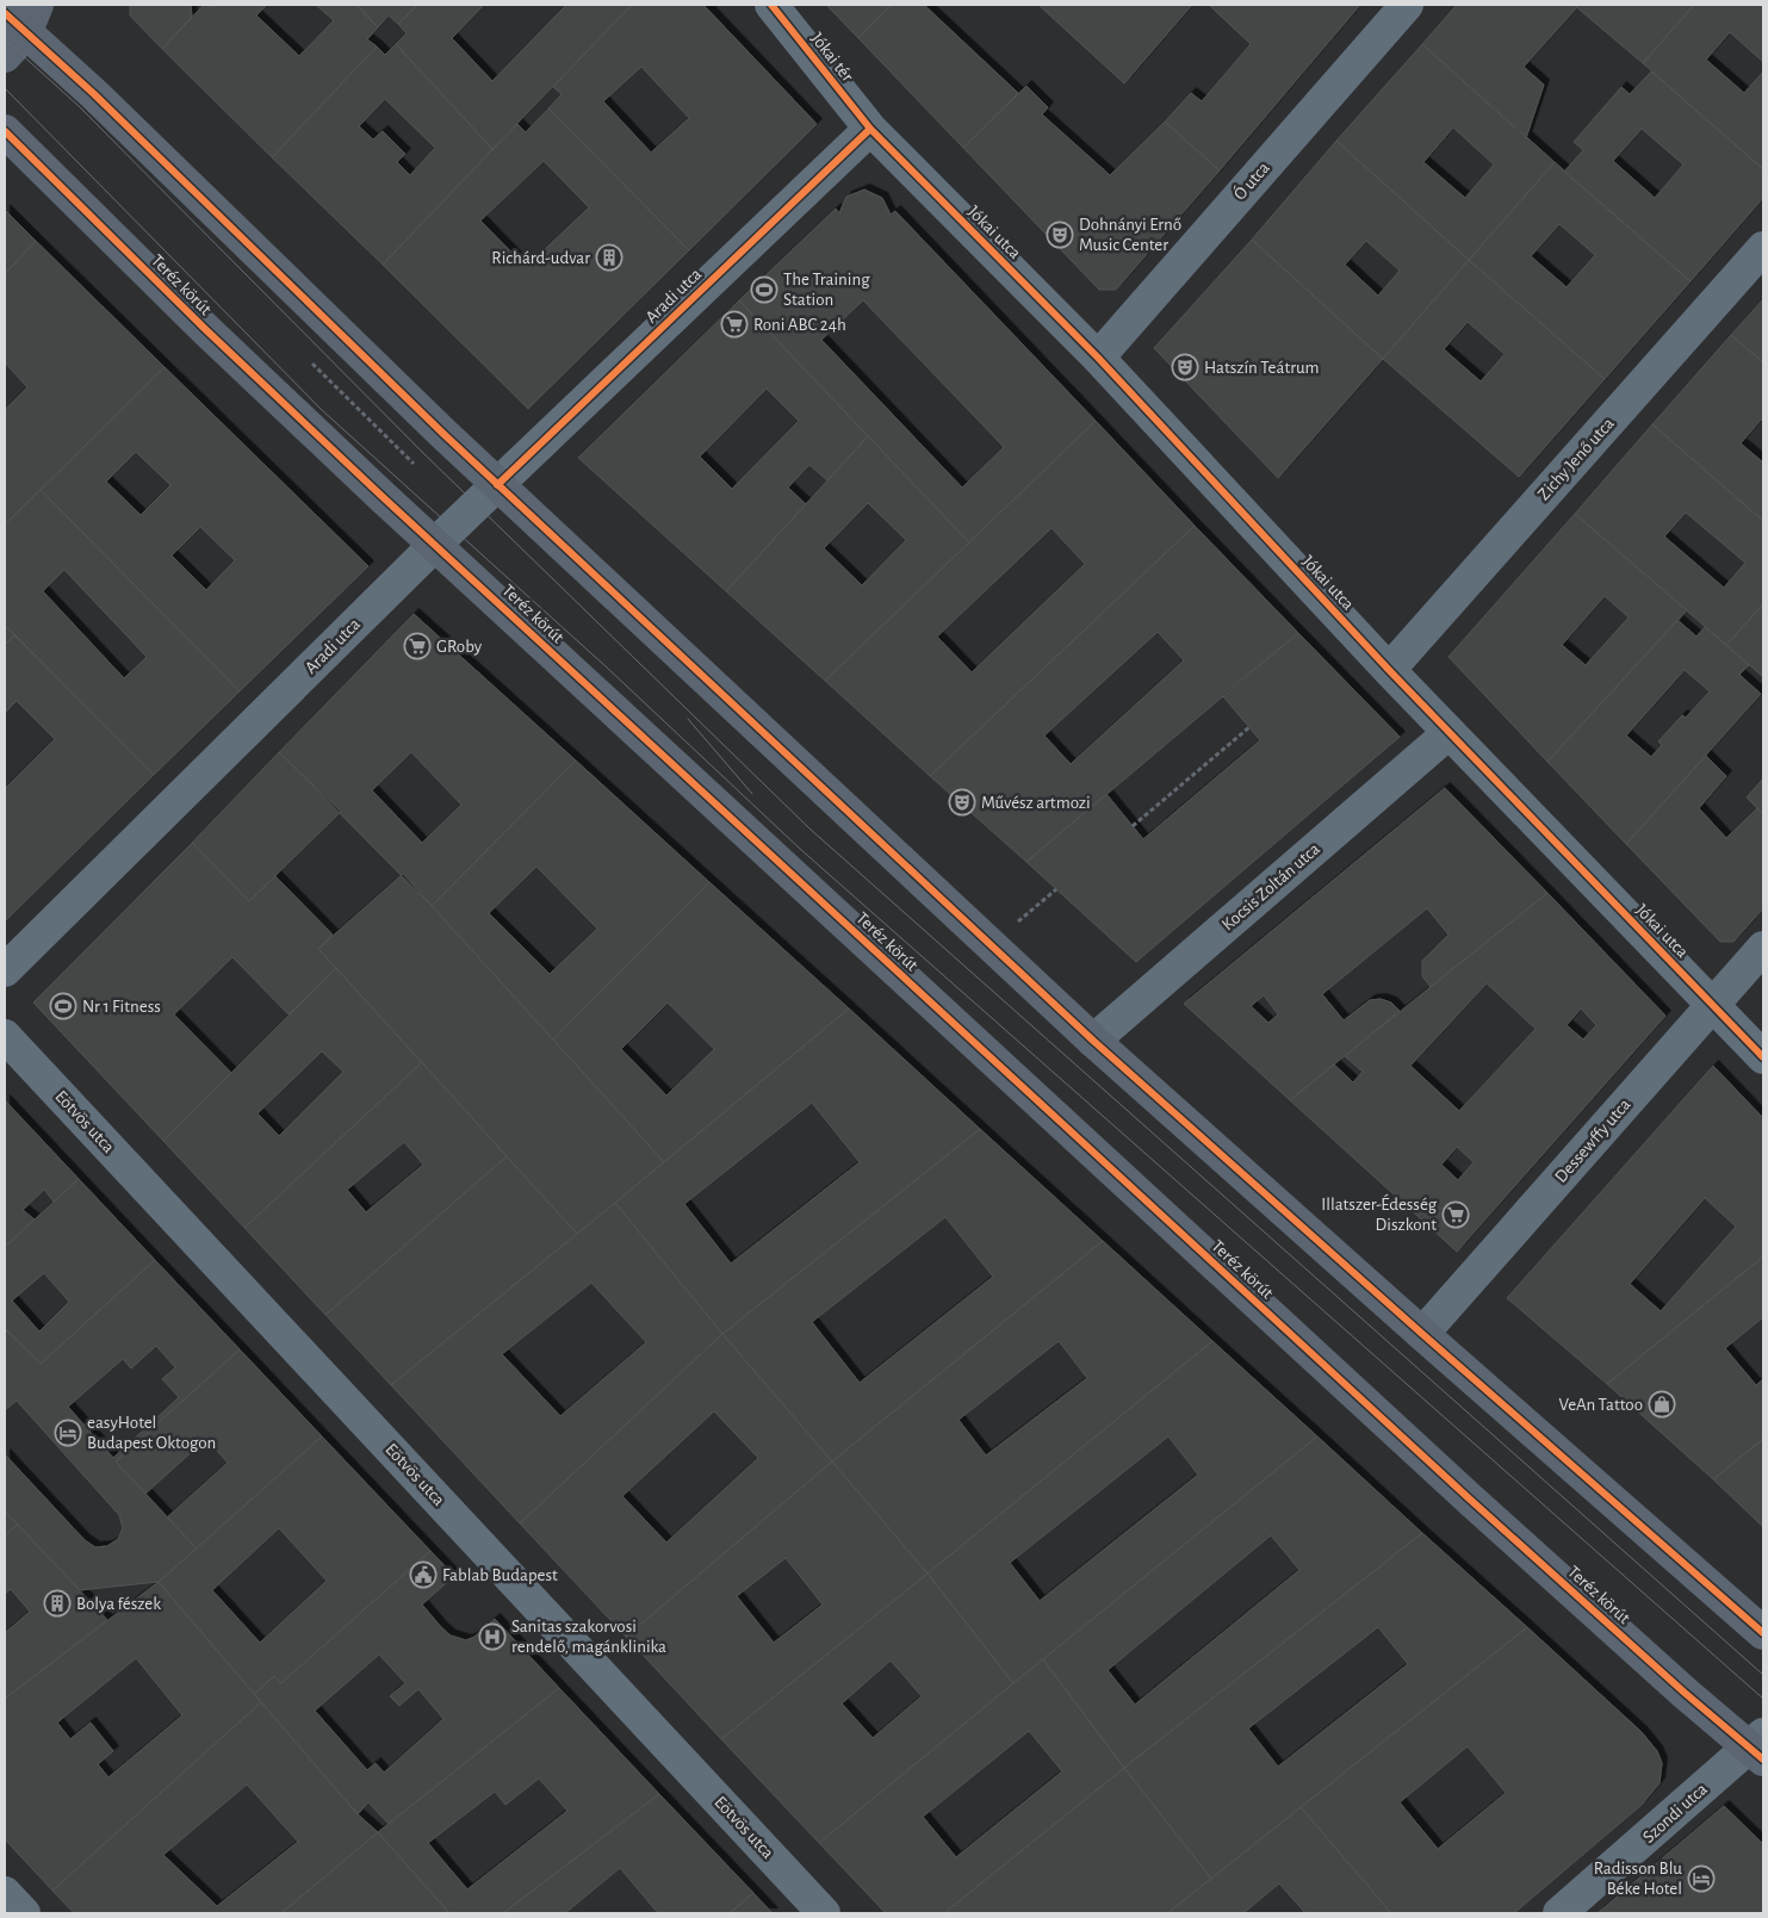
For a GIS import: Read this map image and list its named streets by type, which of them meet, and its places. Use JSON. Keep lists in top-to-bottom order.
{
  "streets": {
    "main road": ["Teréz körút"],
    "street": [
      "Jókai tér",
      "Ó utca",
      "Jókai utca",
      "Aradi utca",
      "Zichy Jenő utca",
      "Kocsis Zoltán utca",
      "Eötvös utca",
      "Dessewffy utca",
      "Szondi utca"
    ]
  },
  "crossings": [
    ["Jókai tér", "Jókai utca"],
    ["Jókai tér", "Aradi utca"],
    ["Ó utca", "Jókai utca"],
    ["Jókai utca", "Aradi utca"],
    ["Jókai utca", "Zichy Jenő utca"],
    ["Jókai utca", "Kocsis Zoltán utca"],
    ["Jókai utca", "Dessewffy utca"],
    ["Teréz körút", "Aradi utca"],
    ["Teréz körút", "Szondi utca"]
  ],
  "places": {
    "theatre": ["Dohnányi Ernő Music Center", "Hatszín Teátrum", "Művész artmozi"],
    "building": ["Richárd-udvar", "Bolya fészek"],
    "sports": ["The Training Station", "Nr 1 Fitness"],
    "supermarket": ["Roni ABC 24h", "GRoby", "Illatszer-Édesség Diszkont"],
    "shop": ["VeAn Tattoo"],
    "hotel": ["easyHotel Budapest Oktogon", "Radisson Blu Béke Hotel"],
    "public building": ["Fablab Budapest"],
    "hospital": ["Sanitas szakorvosi rendelő, magánklinika"]
  }
}
